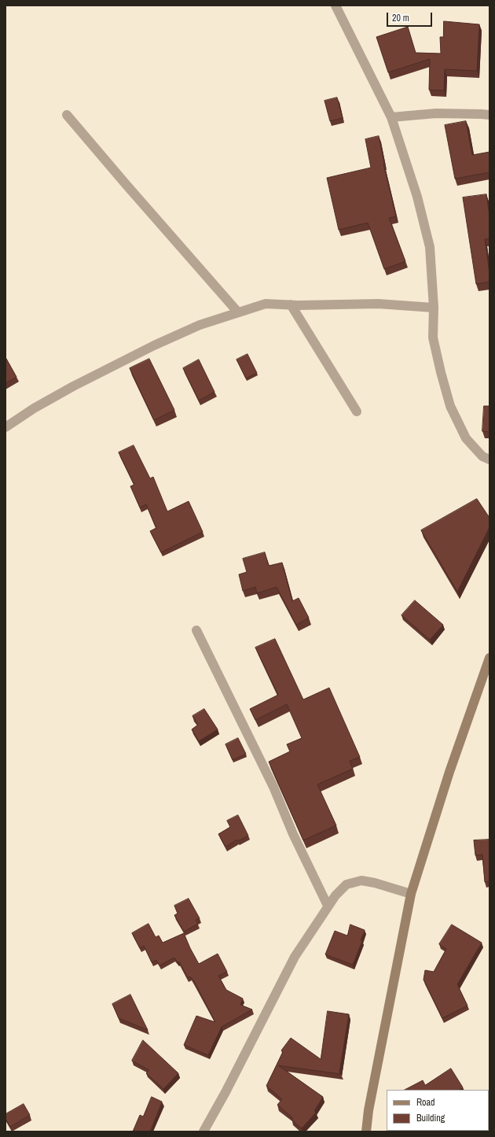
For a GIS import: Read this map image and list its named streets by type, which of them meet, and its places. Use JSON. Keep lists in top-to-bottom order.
{
  "legend": ["Road", "Building"],
  "scale_bar": "20 m"
}
